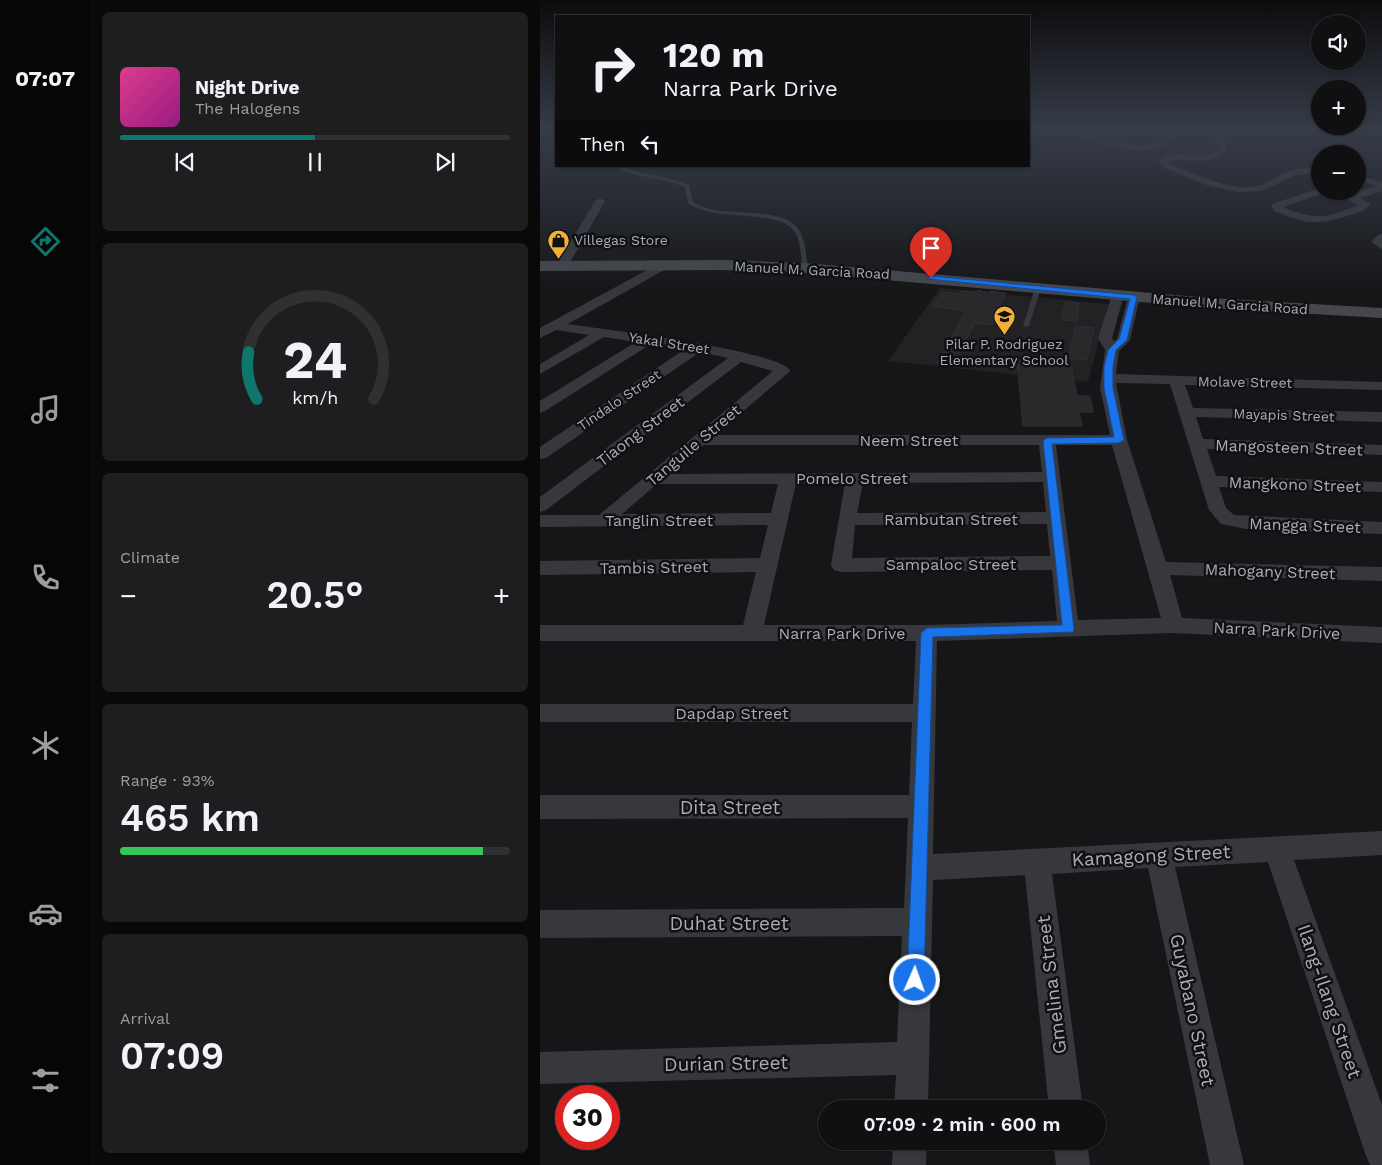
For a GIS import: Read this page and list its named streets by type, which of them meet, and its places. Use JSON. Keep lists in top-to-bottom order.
{
  "streets": {
    "main road": ["Manuel M. Garcia Road"],
    "street": [
      "Yakal Street",
      "Molave Street",
      "Tindalo Street",
      "Mayapis Street",
      "Tiaong Street",
      "Neem Street",
      "Tanguile Street",
      "Mangosteen Street",
      "Pomelo Street",
      "Mangkono Street",
      "Rambutan Street",
      "Tanglin Street",
      "Mangga Street",
      "Sampaloc Street",
      "Tambis Street",
      "Mahogany Street",
      "Narra Park Drive",
      "Dapdap Street",
      "Dita Street",
      "Kamagong Street",
      "Duhat Street",
      "Gmelina Street",
      "Ilang-Ilang Street",
      "Guyabano Street",
      "Durian Street"
    ]
  },
  "crossings": [
    ["Yakal Street", "Tindalo Street"],
    ["Yakal Street", "Tiaong Street"],
    ["Yakal Street", "Tanguile Street"],
    ["Neem Street", "Tanguile Street"],
    ["Tanguile Street", "Pomelo Street"],
    ["Tanguile Street", "Tanglin Street"],
    ["Mangkono Street", "Mangga Street"],
    ["Rambutan Street", "Sampaloc Street"],
    ["Kamagong Street", "Gmelina Street"],
    ["Kamagong Street", "Ilang-Ilang Street"],
    ["Kamagong Street", "Guyabano Street"]
  ],
  "places": {
    "shop": ["Villegas Store"],
    "school or university": ["Pilar P. Rodriguez Elementary School"]
  },
  "page": {
    "tabs": "07:07",
    "map_buttons": ["+", "−"],
    "turn": ["120 m", "Narra Park Drive"],
    "song": ["Night Drive", "The Halogens"],
    "then": "Then",
    "tile": [
      "Climate",
      ["Range · 93%", "465 km"],
      ["Arrival", "07:09"]
    ],
    "heat": ["−", "20.5°", "+"],
    "limit": "30",
    "trip": "07:09 · 2 min · 600 m",
    "gauge": ["24", "km/h"]
  }
}
